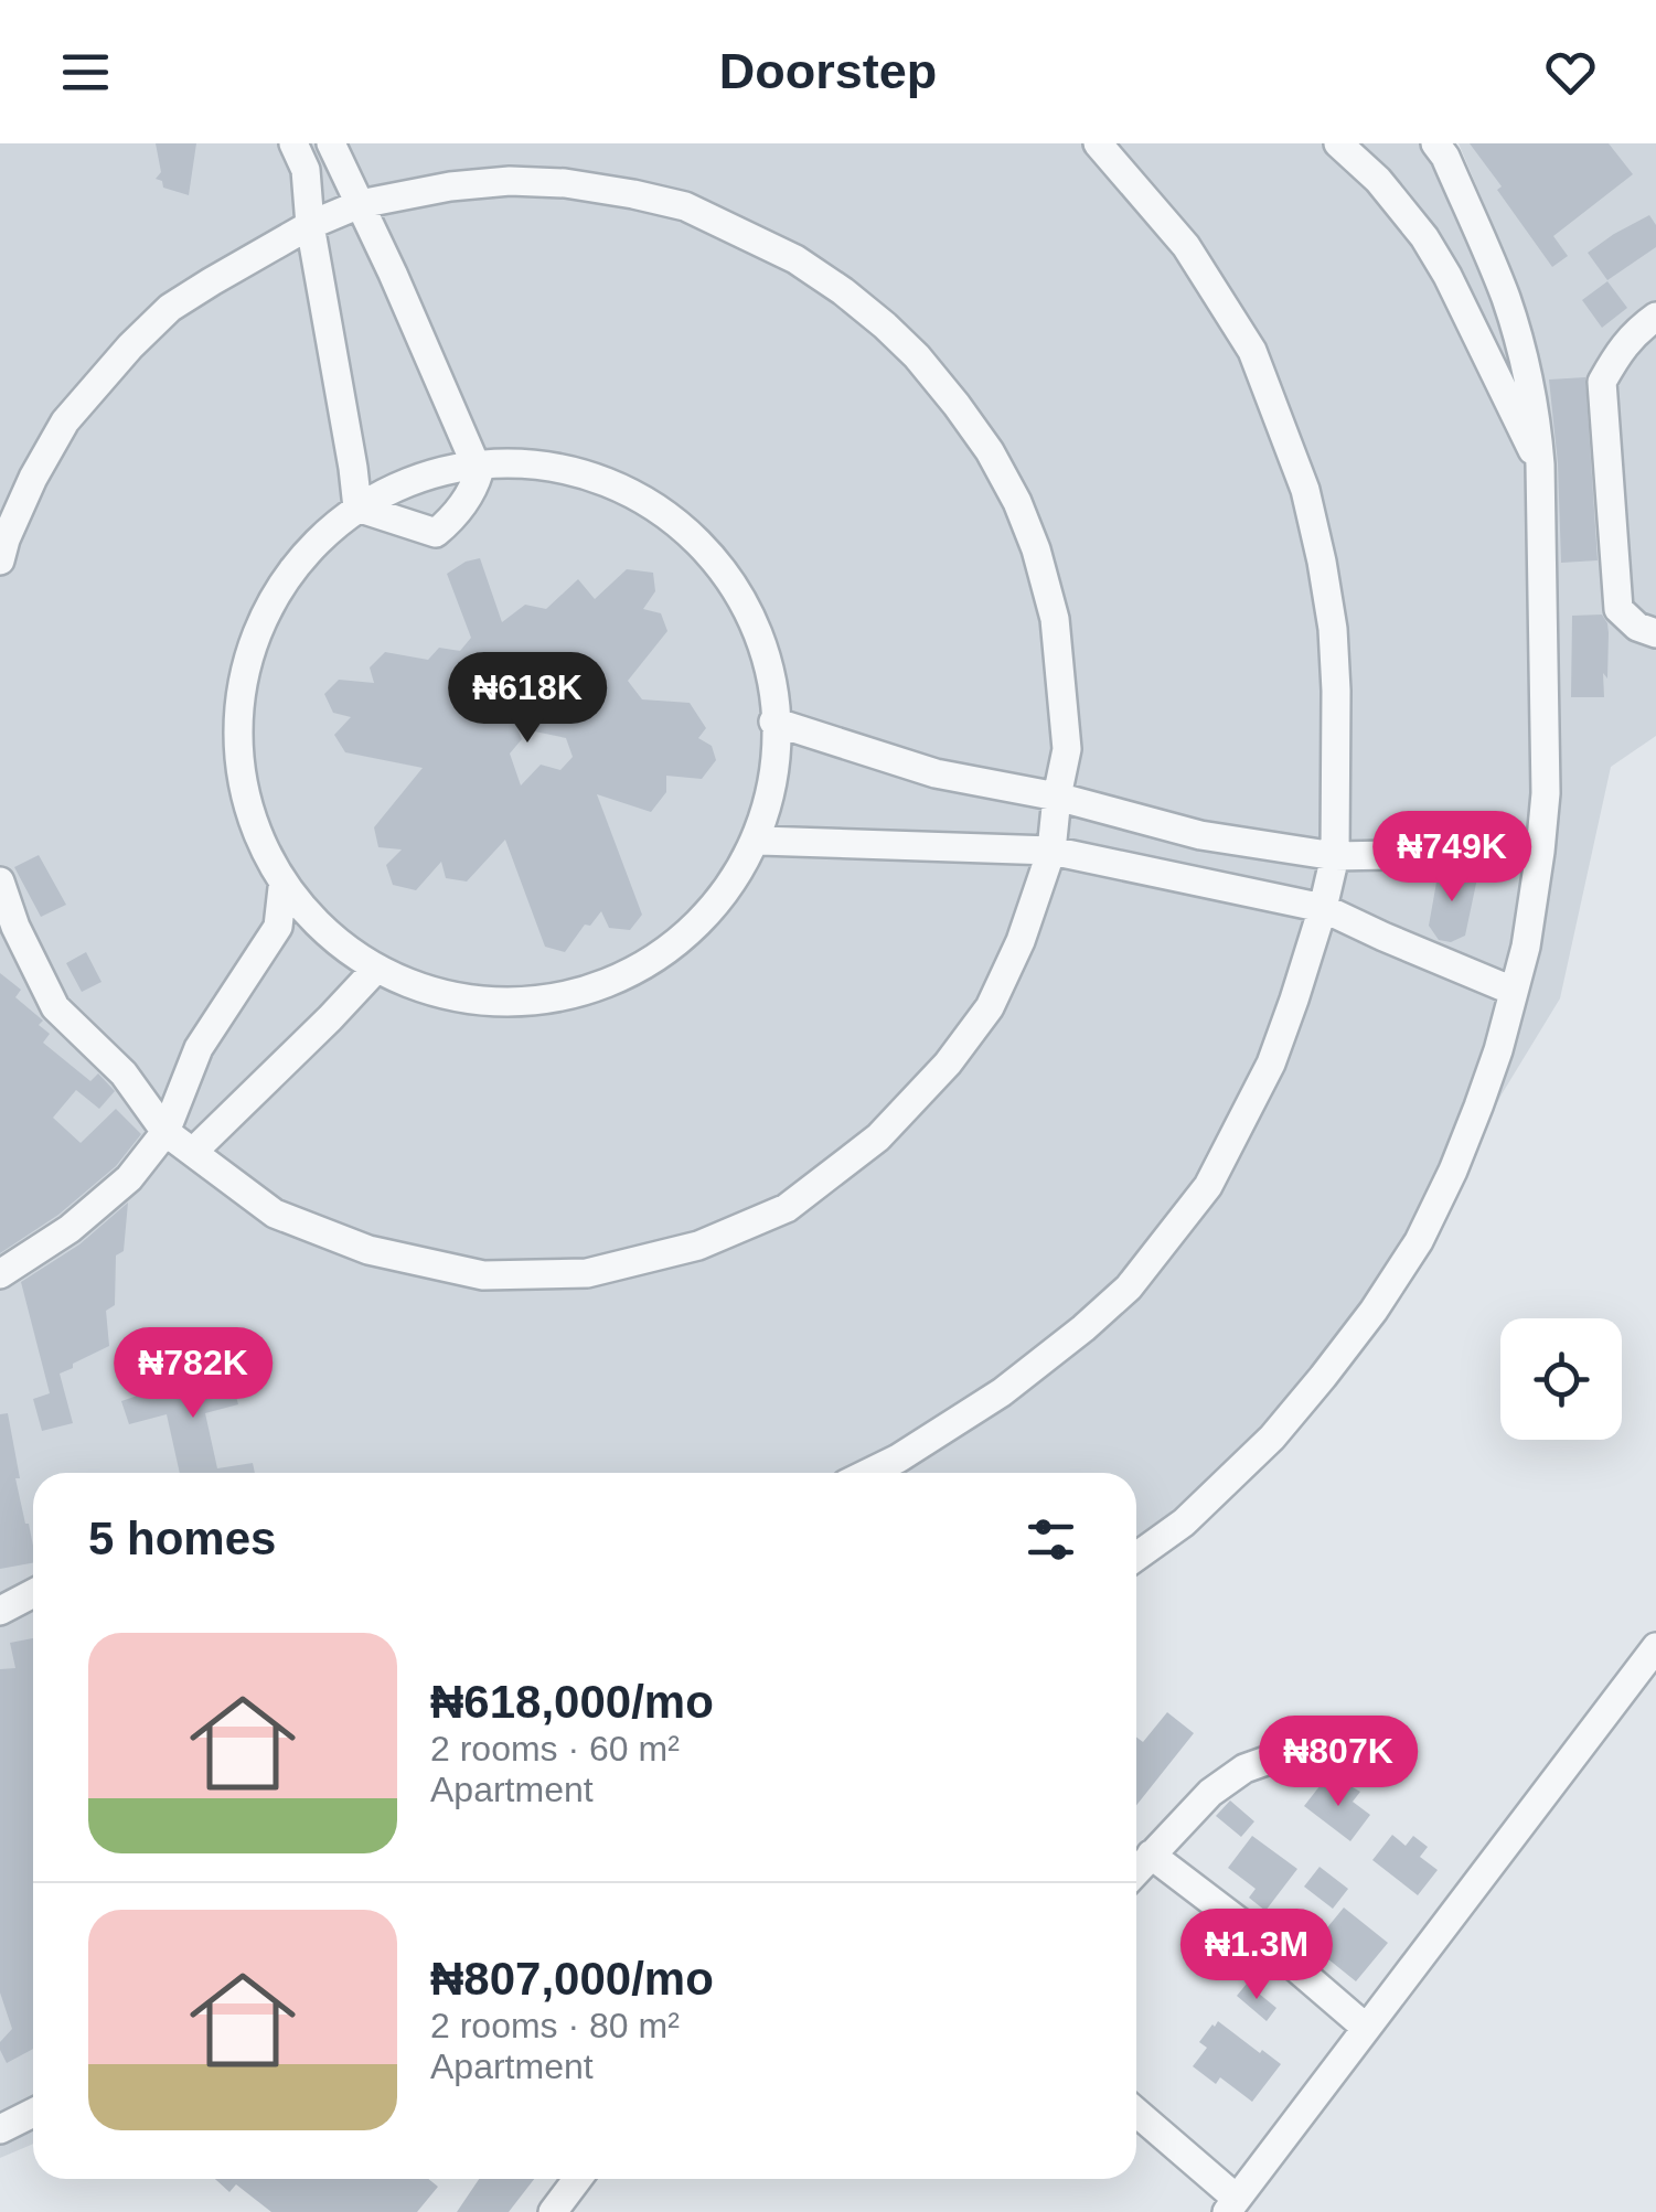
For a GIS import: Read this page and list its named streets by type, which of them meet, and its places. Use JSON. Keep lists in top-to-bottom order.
{
  "page": {
    "header": "Doorstep",
    "price": [
      "₦618K",
      "₦749K",
      "₦782K",
      "₦807K",
      "₦1.3M"
    ],
    "heading": "5 homes",
    "list": [
      {
        "name": "₦618,000/mo",
        "note": "2 rooms · 60 m² · Apartment"
      },
      {
        "name": "₦807,000/mo",
        "note": "2 rooms · 80 m² · Apartment"
      }
    ]
  }
}
